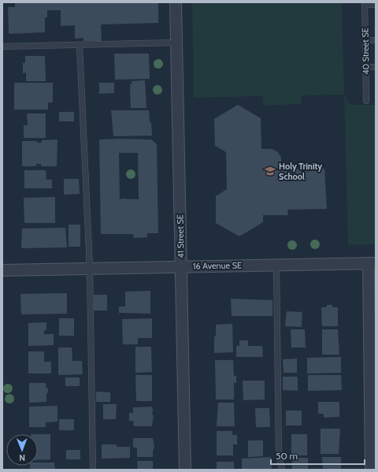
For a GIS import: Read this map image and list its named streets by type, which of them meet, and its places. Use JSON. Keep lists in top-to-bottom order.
{
  "streets": {
    "street": ["41 Street SE", "16 Avenue SE"],
    "lane": ["40 Street SE"]
  },
  "crossings": [
    ["41 Street SE", "16 Avenue SE"]
  ],
  "places": {
    "school or university": ["Holy Trinity School"]
  },
  "scale_bar": "50 m",
  "north": "bottom"
}
